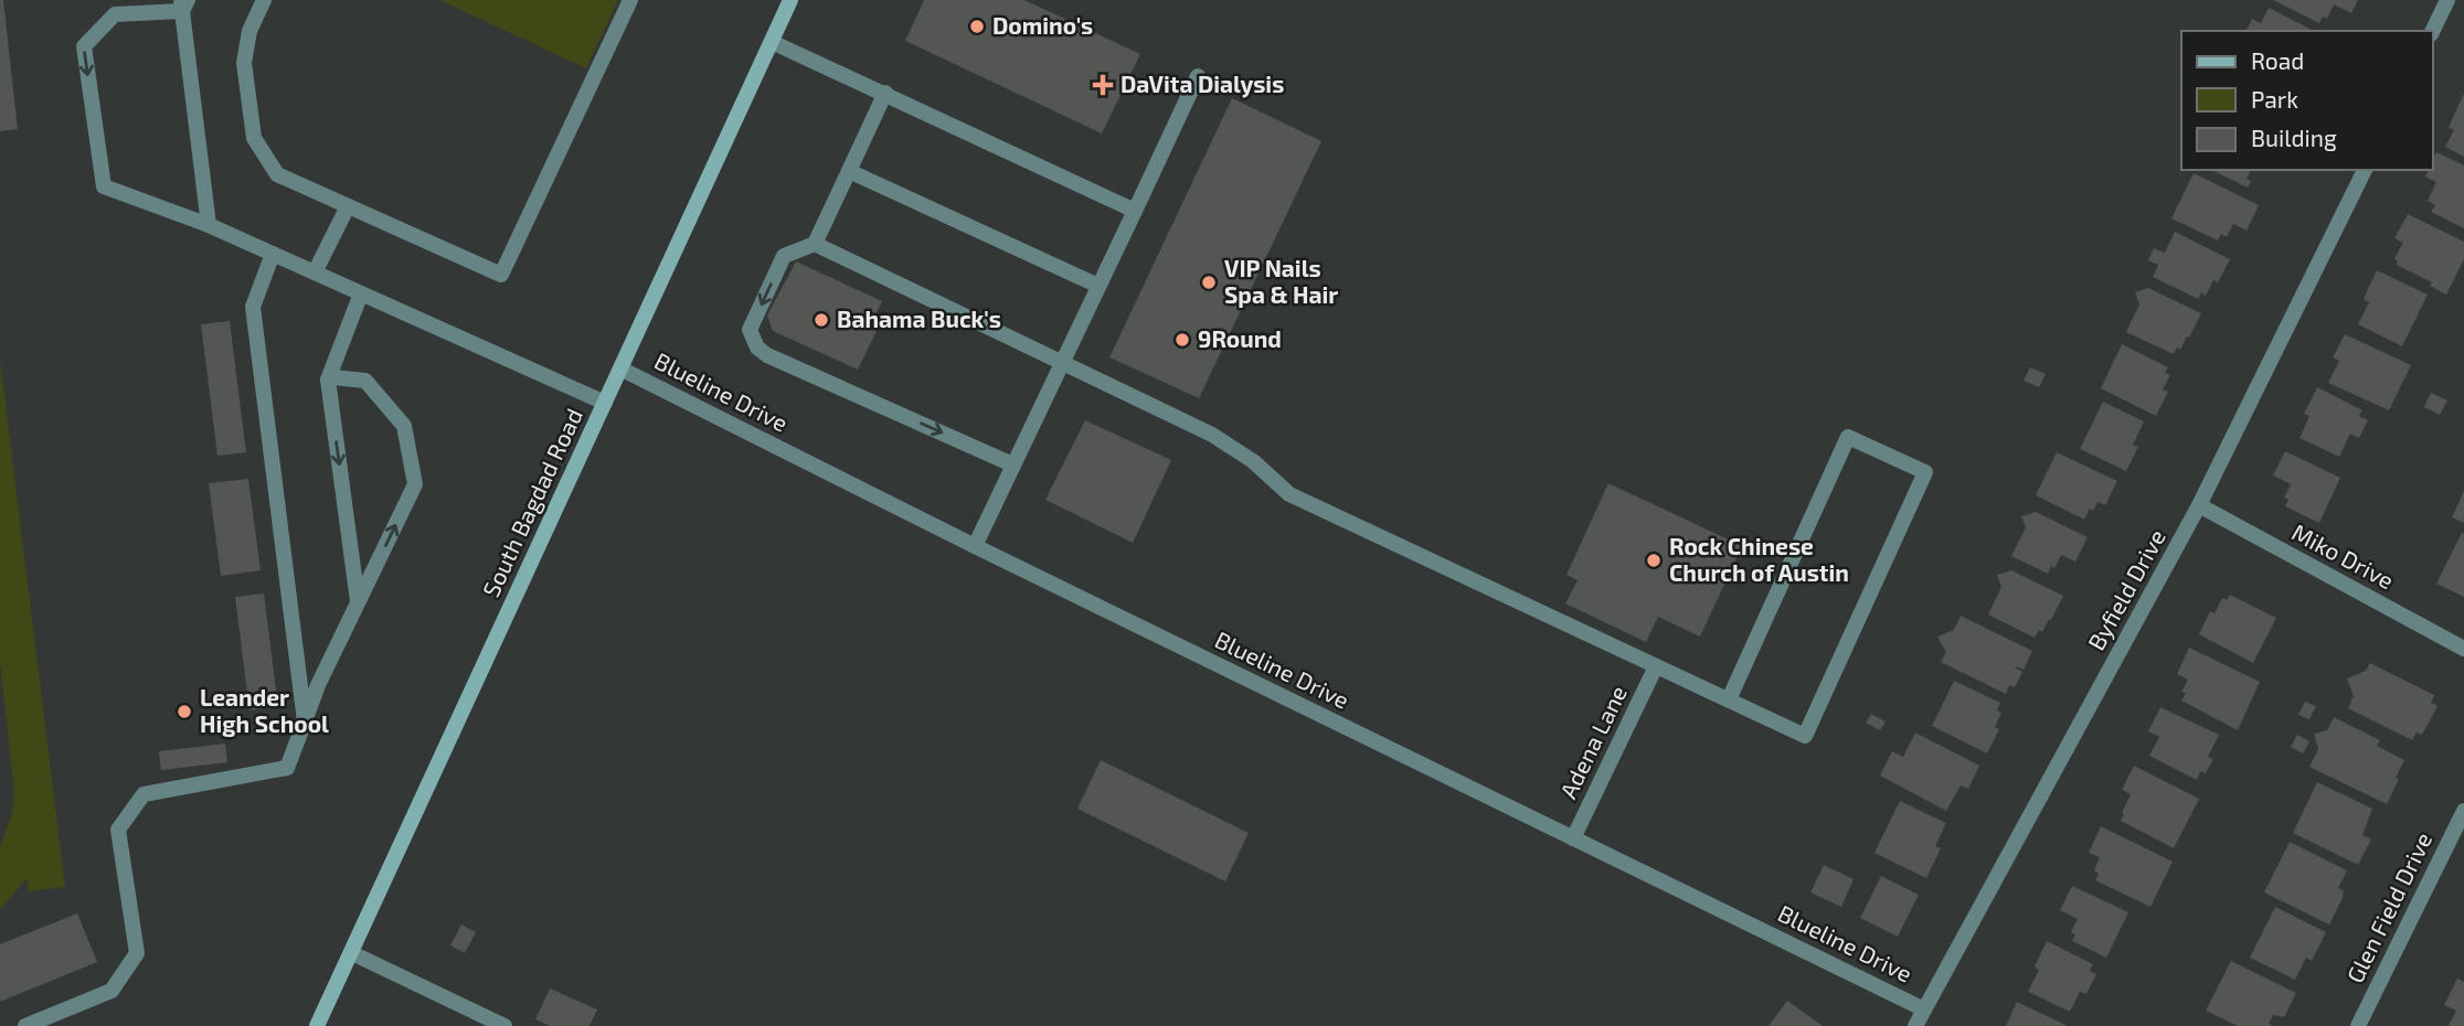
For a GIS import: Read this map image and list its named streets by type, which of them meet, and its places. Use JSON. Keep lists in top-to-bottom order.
{
  "streets": {
    "main road": ["South Bagdad Road"],
    "street": [
      "Blueline Drive",
      "Miko Drive",
      "Byfield Drive",
      "Adena Lane",
      "Glen Field Drive"
    ]
  },
  "crossings": [
    ["Blueline Drive", "South Bagdad Road"],
    ["Blueline Drive", "Byfield Drive"],
    ["Blueline Drive", "Adena Lane"],
    ["Miko Drive", "Byfield Drive"]
  ],
  "places": {
    "other": [
      "Domino's",
      "VIP Nails Spa & Hair",
      "Bahama Buck's",
      "9Round",
      "Rock Chinese Church of Austin",
      "Leander High School"
    ],
    "health": ["DaVita Dialysis"]
  },
  "legend": ["Road", "Park", "Building"]
}
